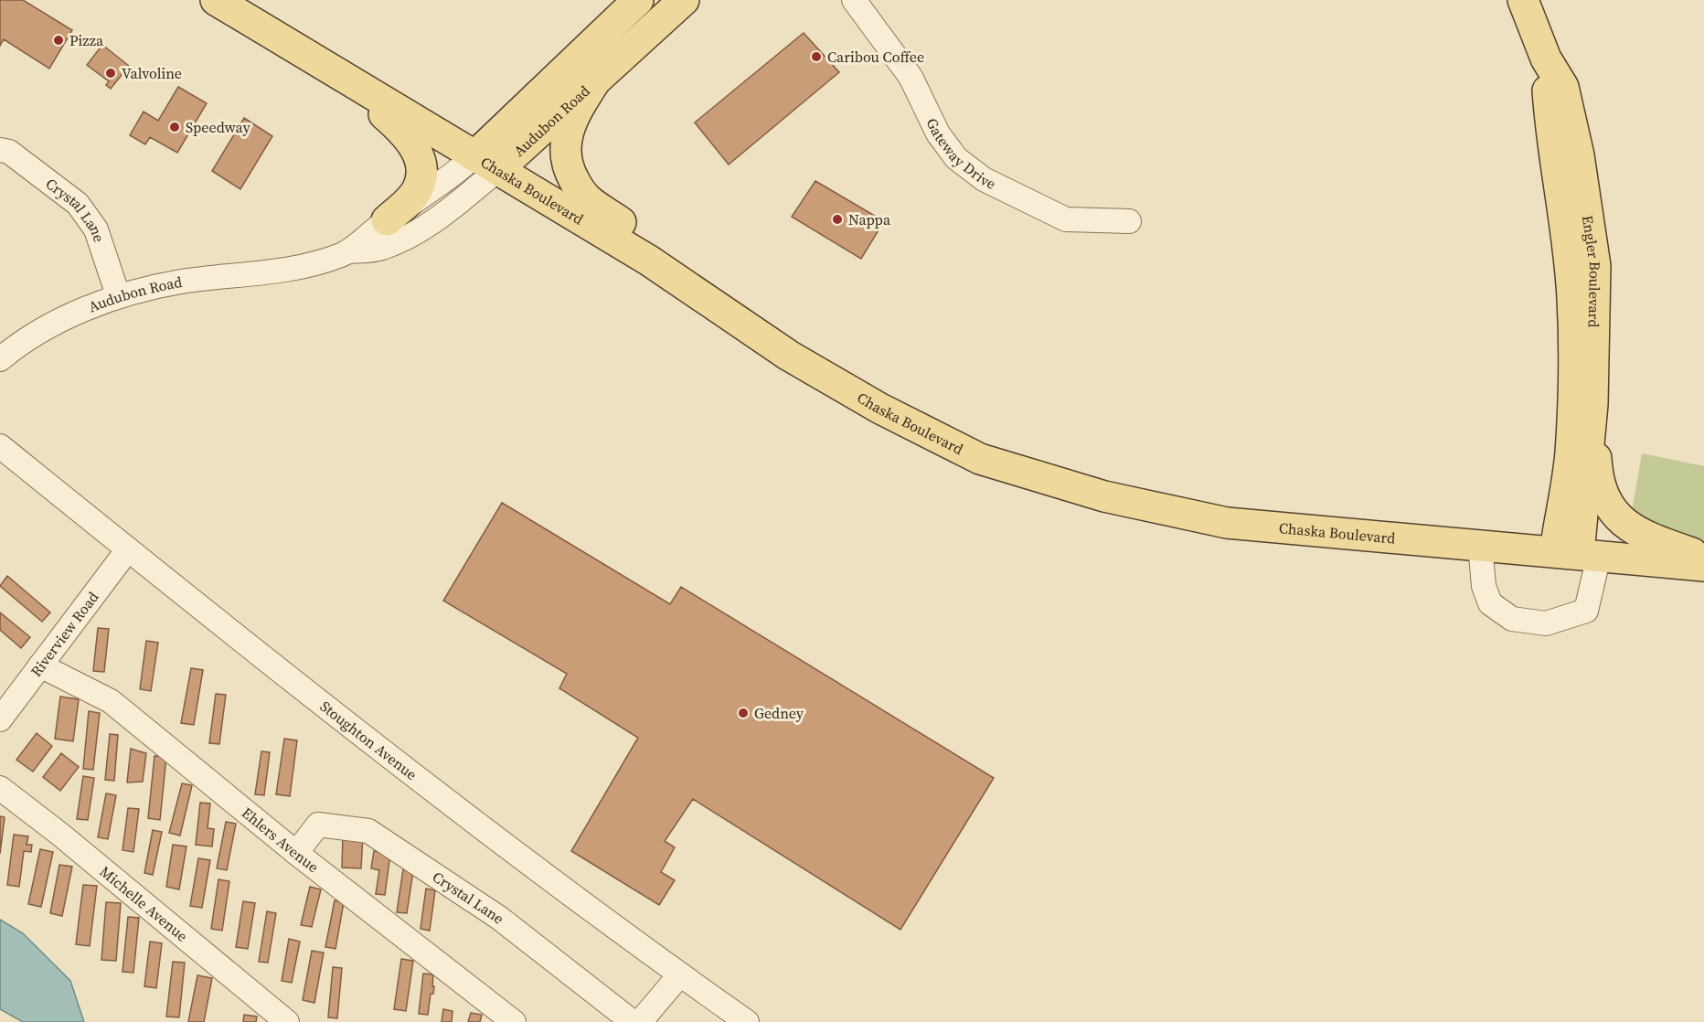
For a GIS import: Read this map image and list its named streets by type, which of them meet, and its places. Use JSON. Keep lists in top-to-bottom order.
{
  "streets": {
    "main road": ["Audubon Road", "Chaska Boulevard", "Engler Boulevard"],
    "street": [
      "Gateway Drive",
      "Crystal Lane",
      "Riverview Road",
      "Stoughton Avenue",
      "Ehlers Avenue",
      "Michelle Avenue"
    ]
  },
  "crossings": [
    ["Audubon Road", "Chaska Boulevard"],
    ["Audubon Road", "Crystal Lane"],
    ["Chaska Boulevard", "Engler Boulevard"],
    ["Crystal Lane", "Ehlers Avenue"],
    ["Riverview Road", "Stoughton Avenue"],
    ["Riverview Road", "Ehlers Avenue"]
  ],
  "places": [
    "Pizza",
    "Caribou Coffee",
    "Valvoline",
    "Speedway",
    "Nappa",
    "Gedney"
  ]
}
